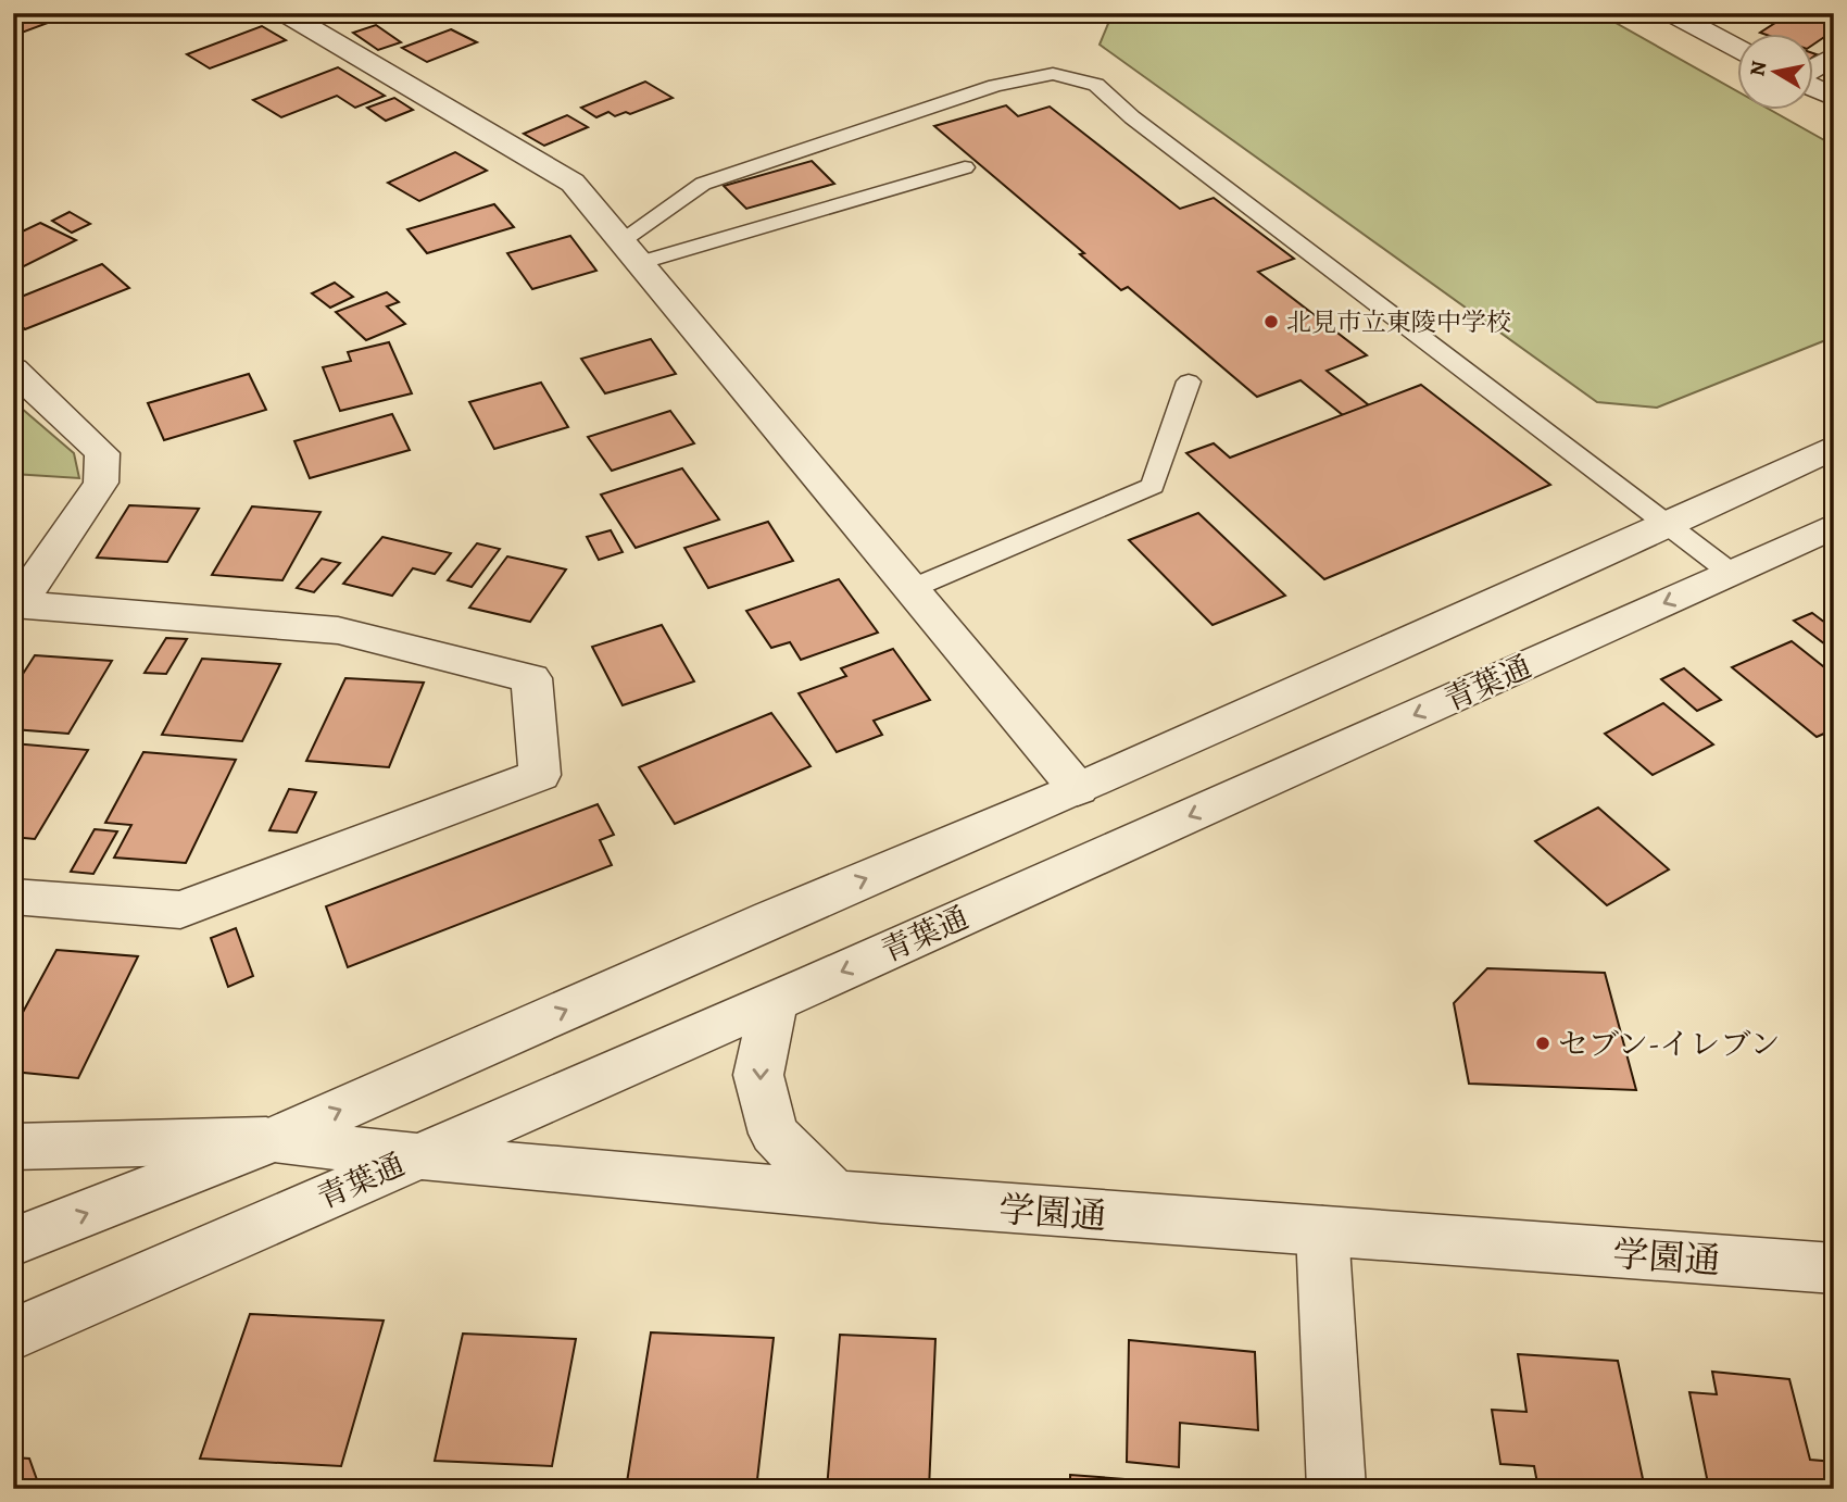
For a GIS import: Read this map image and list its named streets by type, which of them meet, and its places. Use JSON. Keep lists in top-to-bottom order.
{
  "streets": {
    "street": ["青葉通", "学園通"]
  },
  "crossings": [
    ["青葉通", "学園通"]
  ],
  "places": ["北見市立東陵中学校", "セブン-イレブン"],
  "north": "left"
}
